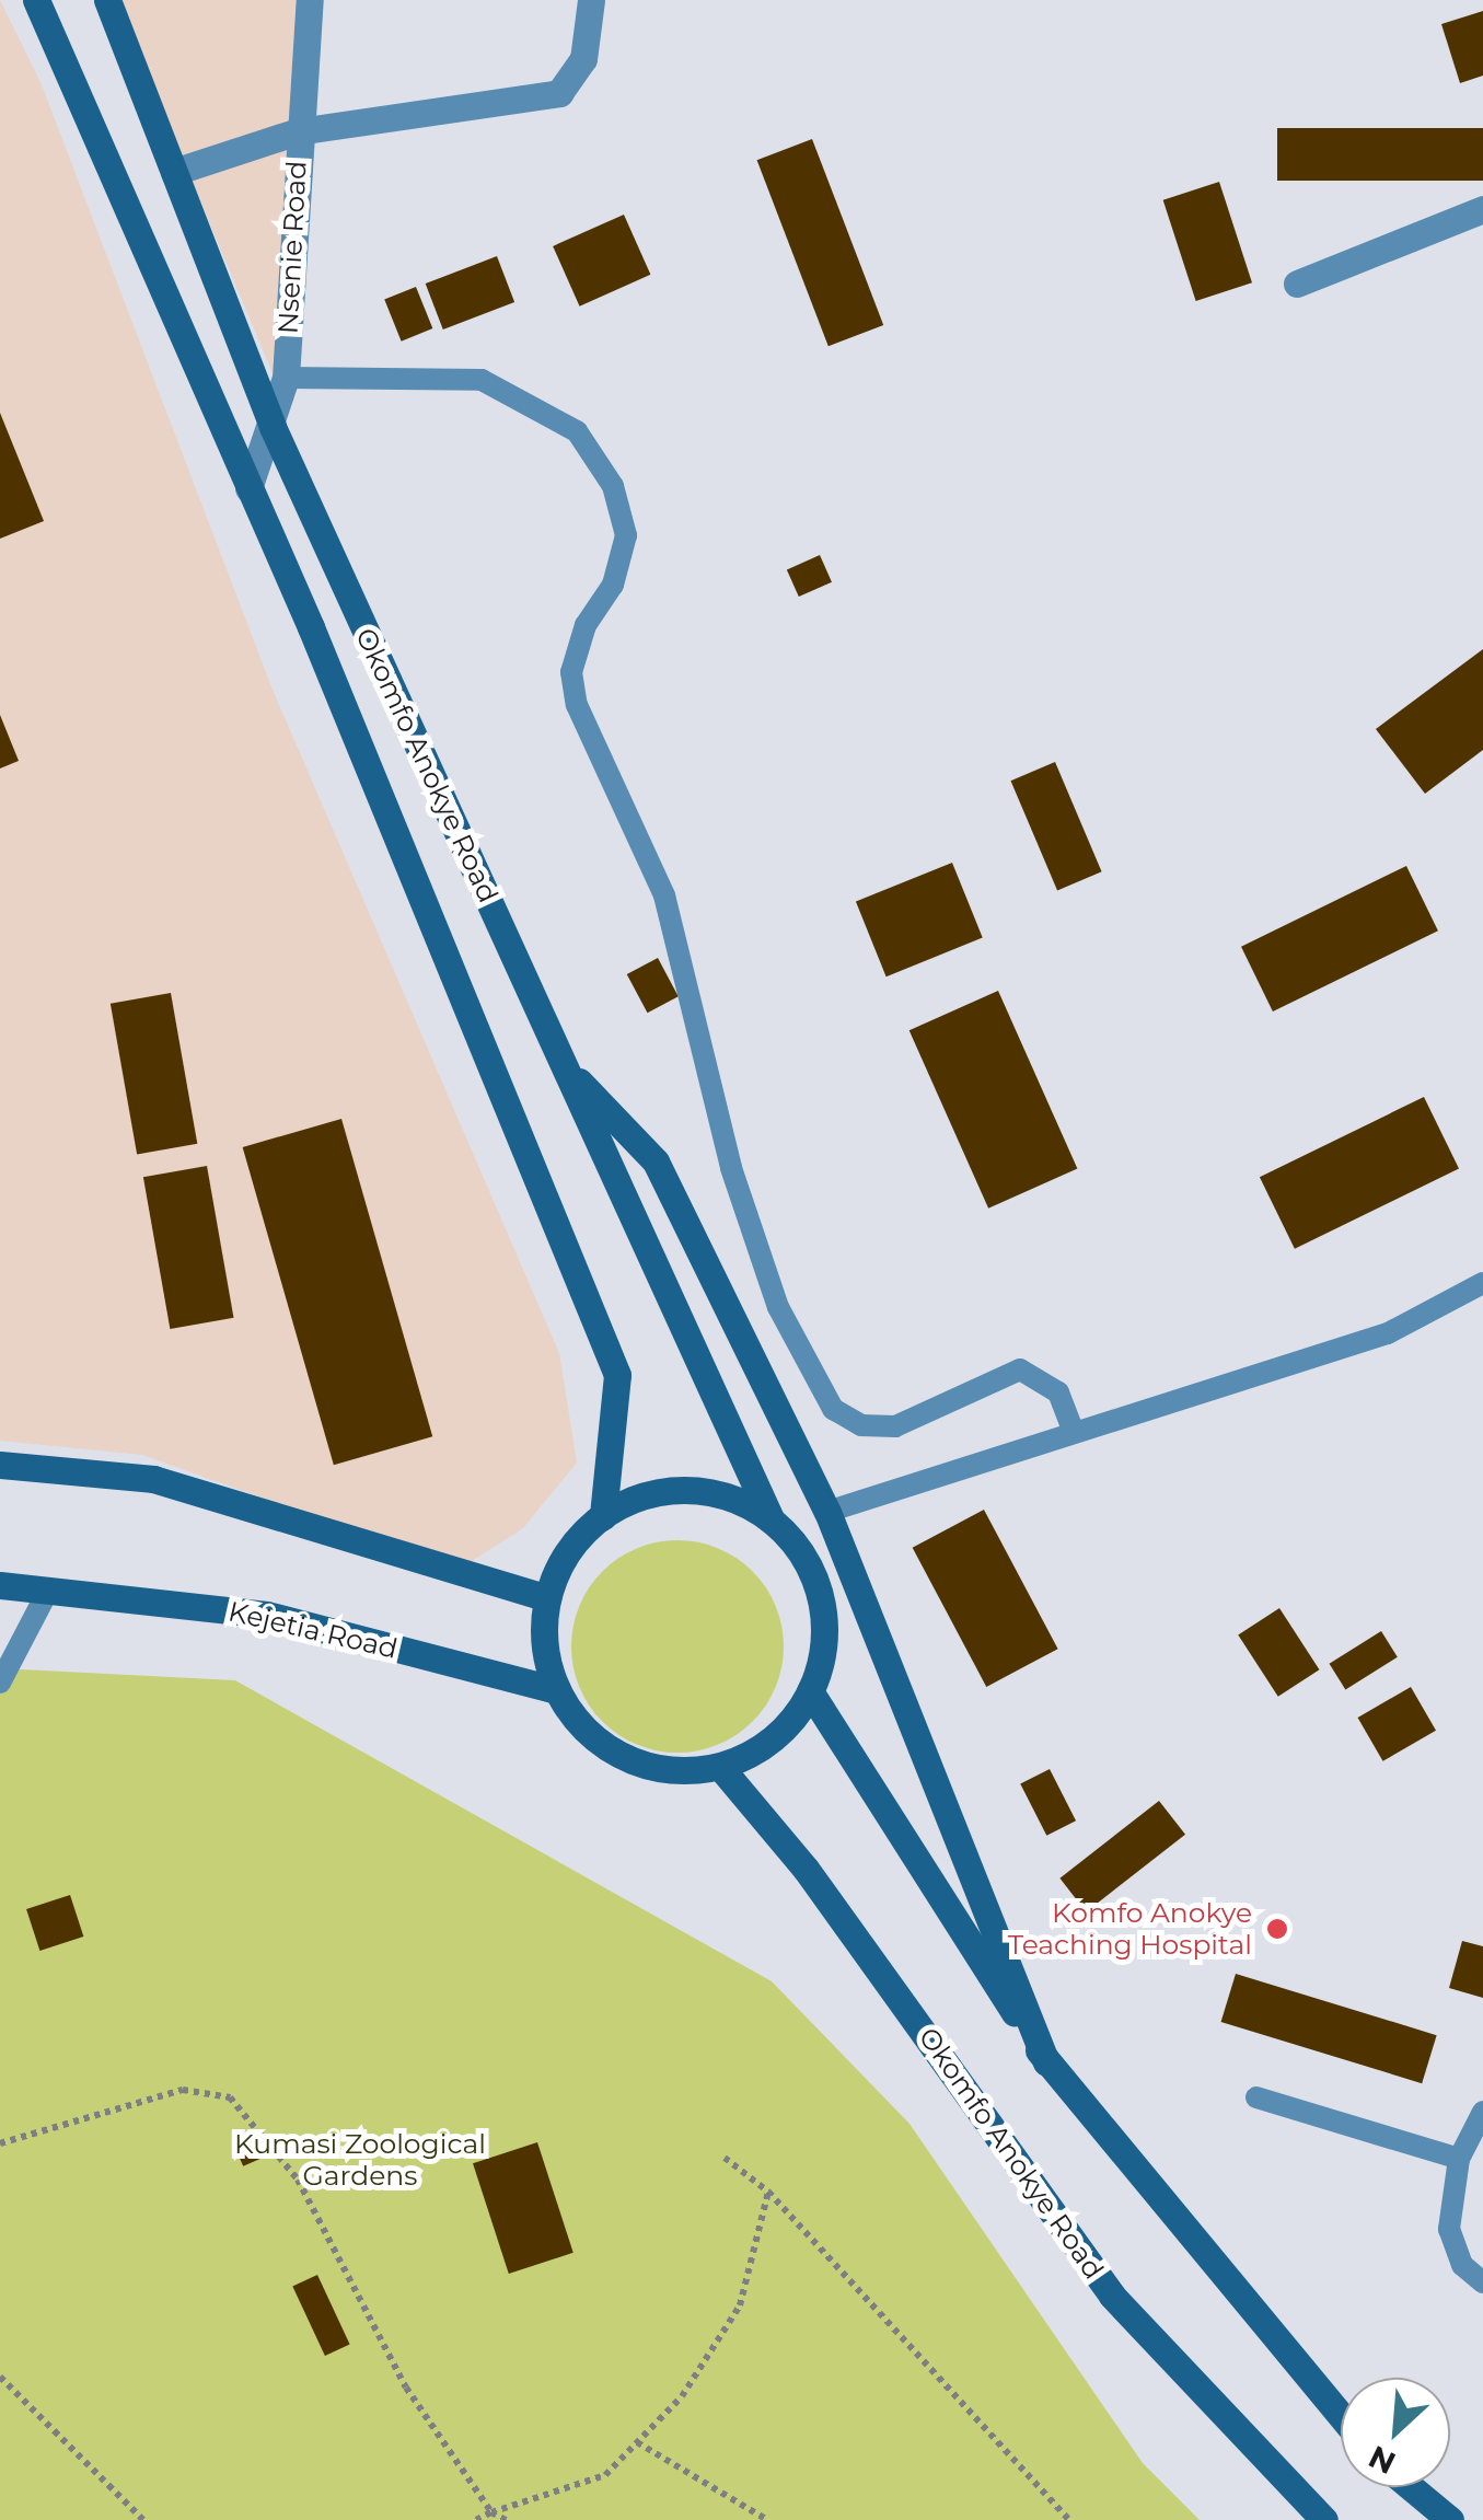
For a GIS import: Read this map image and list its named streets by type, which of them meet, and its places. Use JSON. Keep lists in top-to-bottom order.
{
  "streets": {
    "main road": ["Okomfo Anokye Road", "Kejetia Road"],
    "street": ["Nsenie Road"]
  },
  "crossings": [
    ["Nsenie Road", "Okomfo Anokye Road"],
    ["Okomfo Anokye Road", "Kejetia Road"]
  ],
  "parks": ["Kumasi Zoological Gardens"],
  "places": ["Komfo Anokye Teaching Hospital"],
  "north": "bottom left"
}
